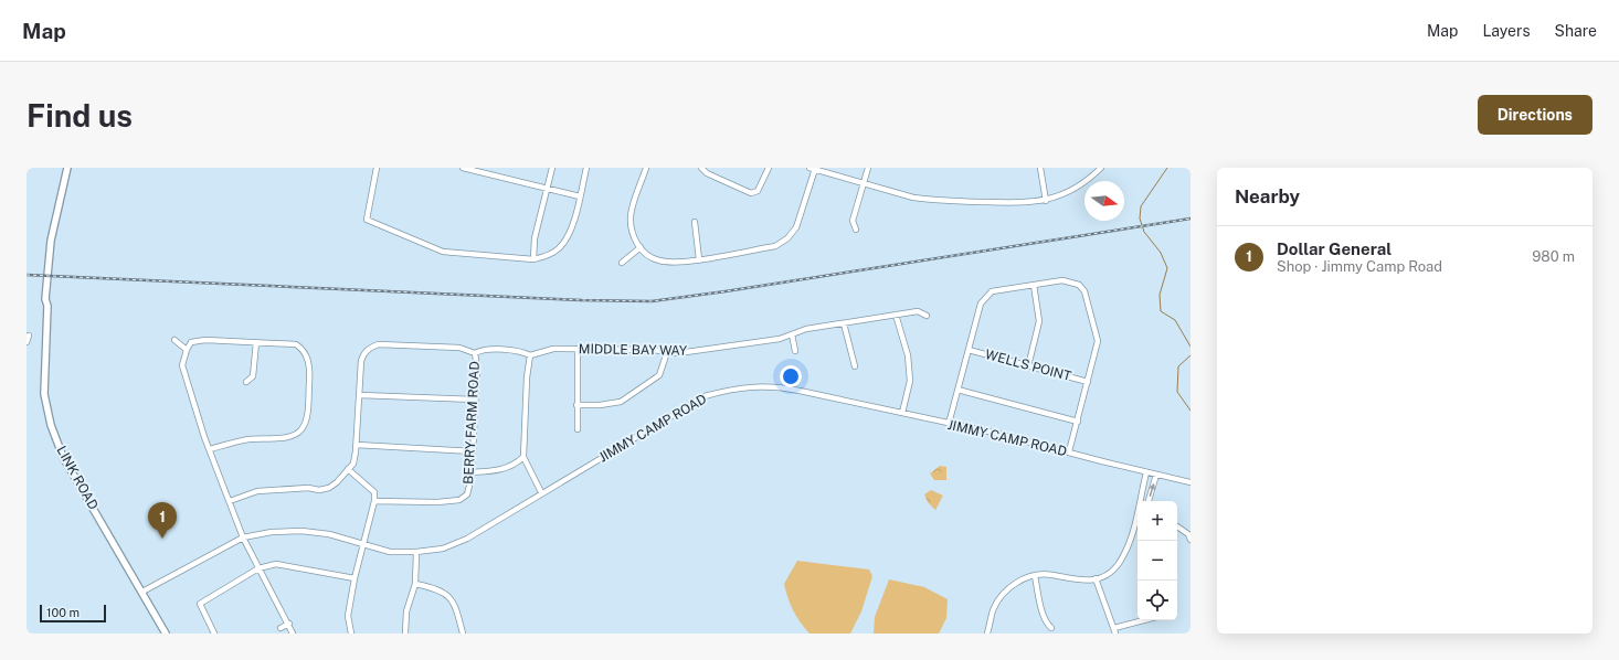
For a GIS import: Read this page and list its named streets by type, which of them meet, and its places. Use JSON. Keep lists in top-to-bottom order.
{
  "streets": {
    "main road": ["LINK ROAD"],
    "street": [
      "MIDDLE BAY WAY",
      "WELLS POINT",
      "BERRY FARM ROAD",
      "JIMMY CAMP ROAD"
    ]
  },
  "crossings": [
    ["JIMMY CAMP ROAD", "LINK ROAD"]
  ],
  "scale_bar": "100 m",
  "north": "right",
  "page": {
    "header": "Map",
    "nav": ["Map", "Layers", "Share"],
    "buttons": "Directions",
    "title": "Find us",
    "heading": "Nearby",
    "list": [
      {
        "mark": "1",
        "name": "Dollar General",
        "note": "Shop · Jimmy Camp Road",
        "value": "980 m"
      }
    ],
    "map_buttons": ["+", "−"],
    "pins": "1",
    "scale": "100 m"
  }
}
